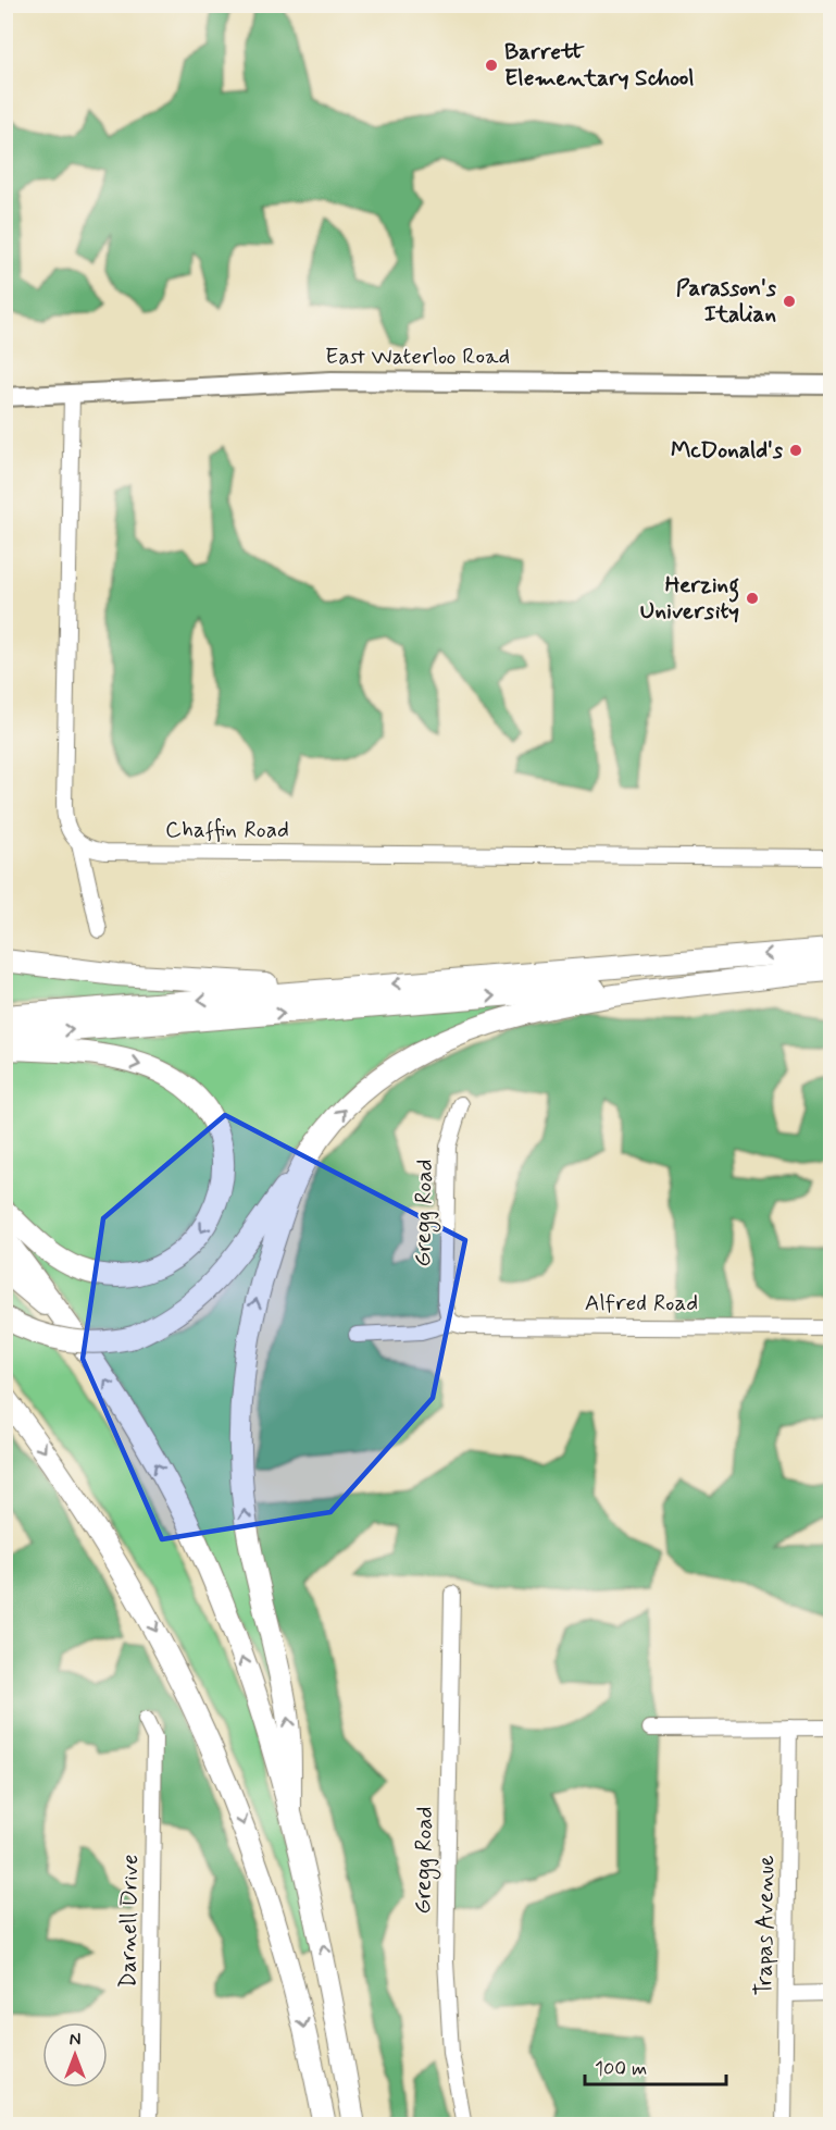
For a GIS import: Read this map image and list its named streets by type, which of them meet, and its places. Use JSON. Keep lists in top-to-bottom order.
{
  "streets": {
    "main road": ["East Waterloo Road"],
    "street": [
      "Chaffin Road",
      "Gregg Road",
      "Alfred Road",
      "Darnell Drive",
      "Trapas Avenue"
    ]
  },
  "crossings": [
    ["Gregg Road", "Alfred Road"]
  ],
  "places": [
    "Barrett Elementary School",
    "Parasson's Italian",
    "McDonald's",
    "Herzing University"
  ],
  "scale_bar": "100 m",
  "north": "top"
}
